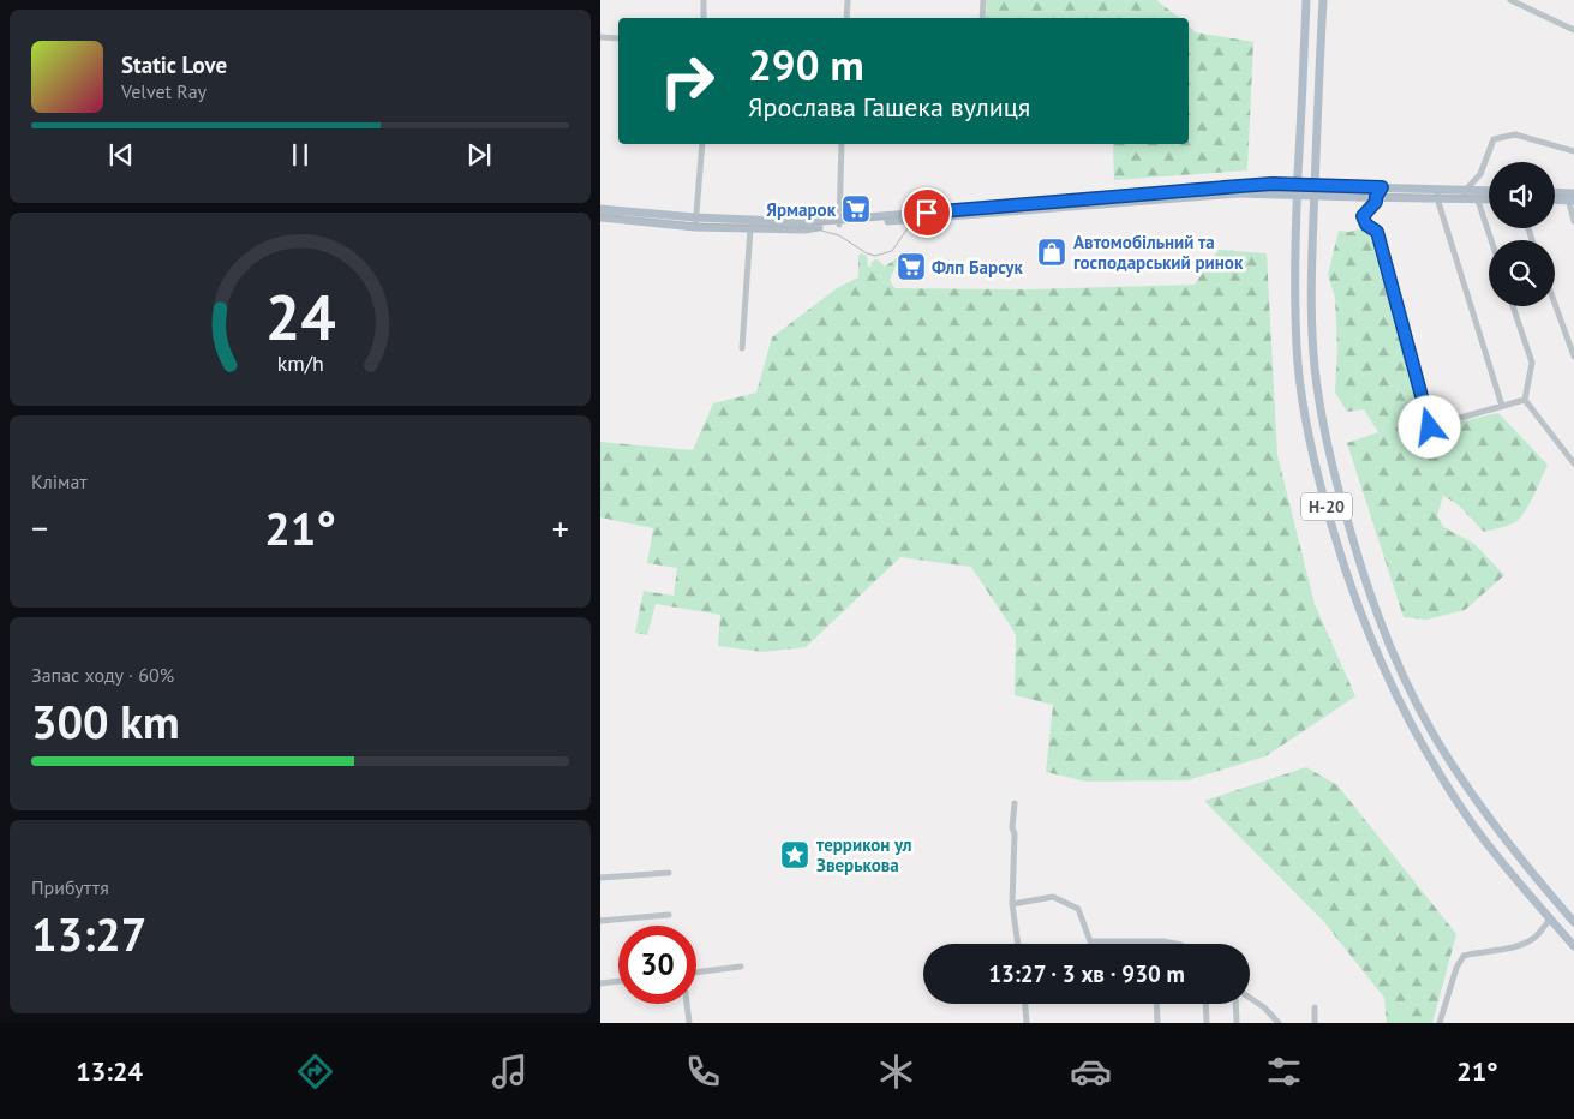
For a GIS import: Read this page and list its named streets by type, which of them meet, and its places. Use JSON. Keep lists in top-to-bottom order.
{
  "streets": {
    "main road": ["Н-20"]
  },
  "places": {
    "supermarket": ["Ярмарок", "Флп Барсук"],
    "shop": ["Автомобільний та господарський ринок"],
    "place": ["террикон ул Зверькова"]
  },
  "page": {
    "turn": ["290 m", "Ярослава Гашека вулиця"],
    "song": ["Static Love", "Velvet Ray"],
    "tile": [
      "Клімат",
      ["Запас ходу · 60%", "300 km"],
      ["Прибуття", "13:27"]
    ],
    "heat": ["−", "21°", "+"],
    "limit": "30",
    "trip": "13:27 · 3 хв · 930 m",
    "tabs": ["13:24", "21°"],
    "gauge": ["24", "km/h"]
  }
}
